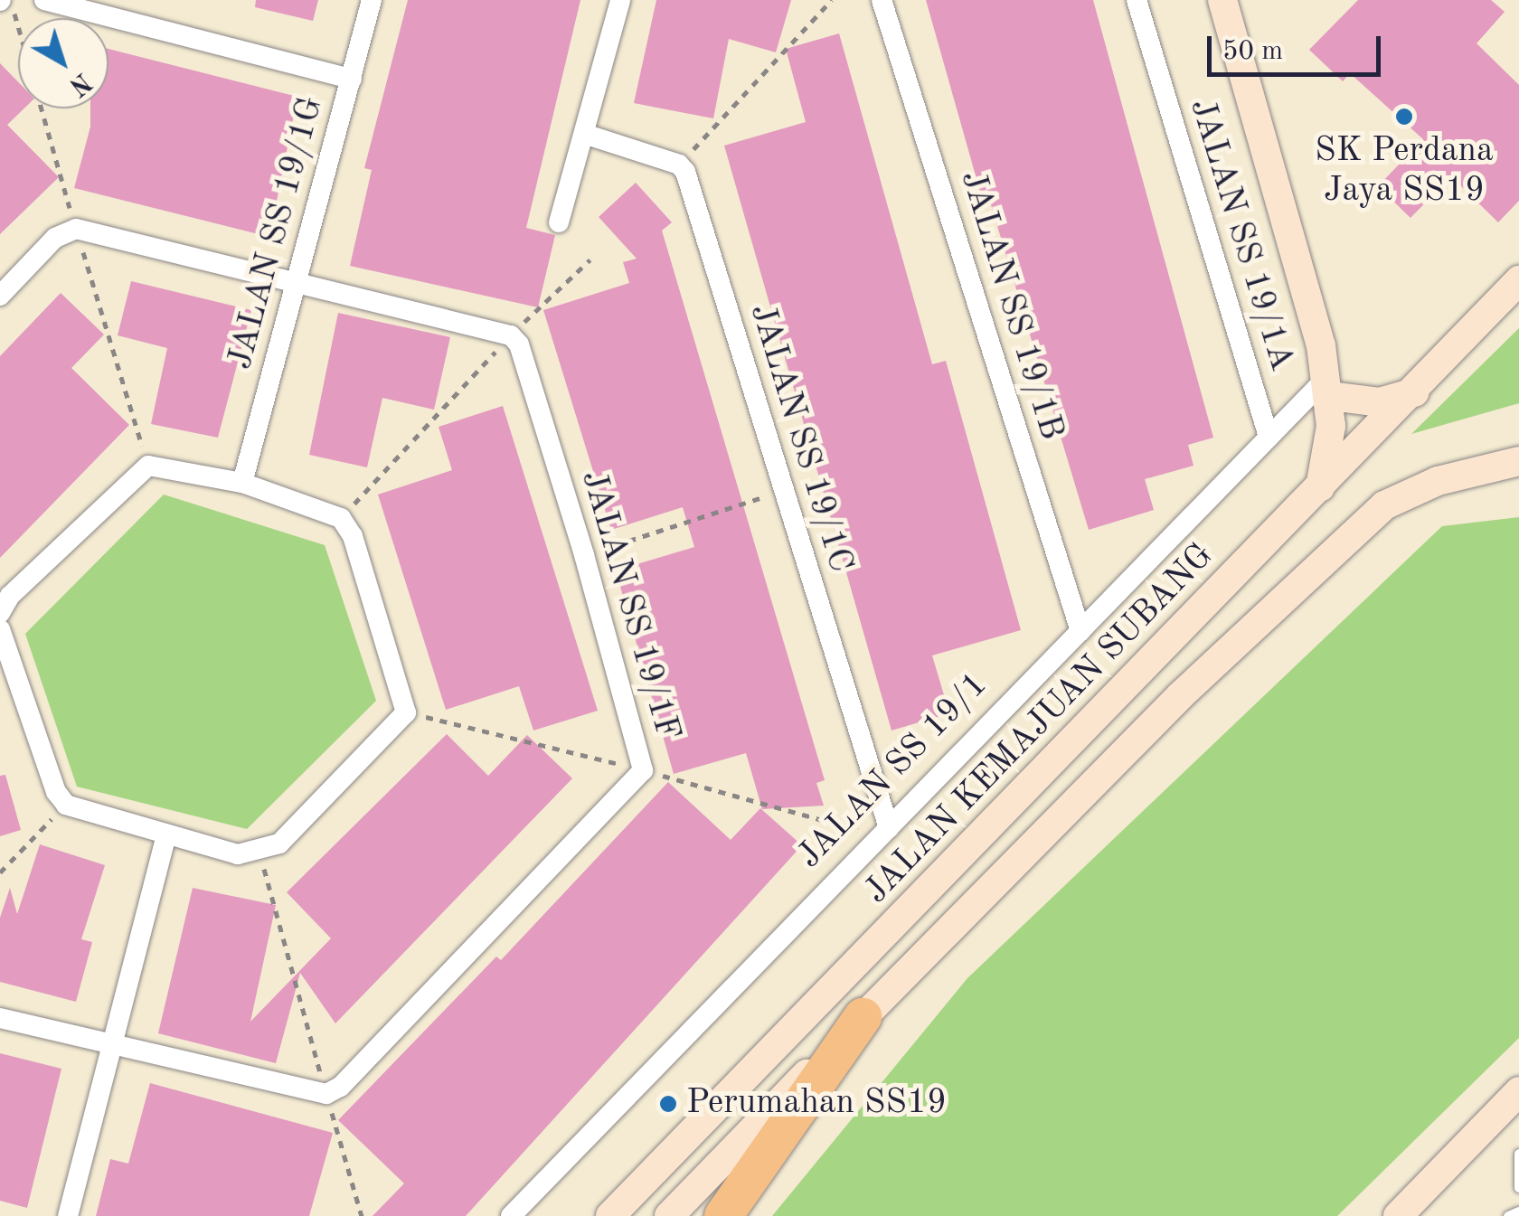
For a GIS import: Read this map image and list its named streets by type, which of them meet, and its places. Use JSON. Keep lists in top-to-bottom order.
{
  "streets": {
    "main road": ["JALAN KEMAJUAN SUBANG"],
    "street": [
      "JALAN SS 19/1G",
      "JALAN SS 19/1A",
      "JALAN SS 19/1B",
      "JALAN SS 19/1C",
      "JALAN SS 19/1F",
      "JALAN SS 19/1"
    ]
  },
  "crossings": [
    ["JALAN SS 19/1A", "JALAN SS 19/1"],
    ["JALAN SS 19/1B", "JALAN SS 19/1"],
    ["JALAN SS 19/1C", "JALAN SS 19/1"]
  ],
  "places": ["SK Perdana Jaya SS19", "Perumahan SS19"],
  "scale_bar": "50 m",
  "north": "bottom right"
}
